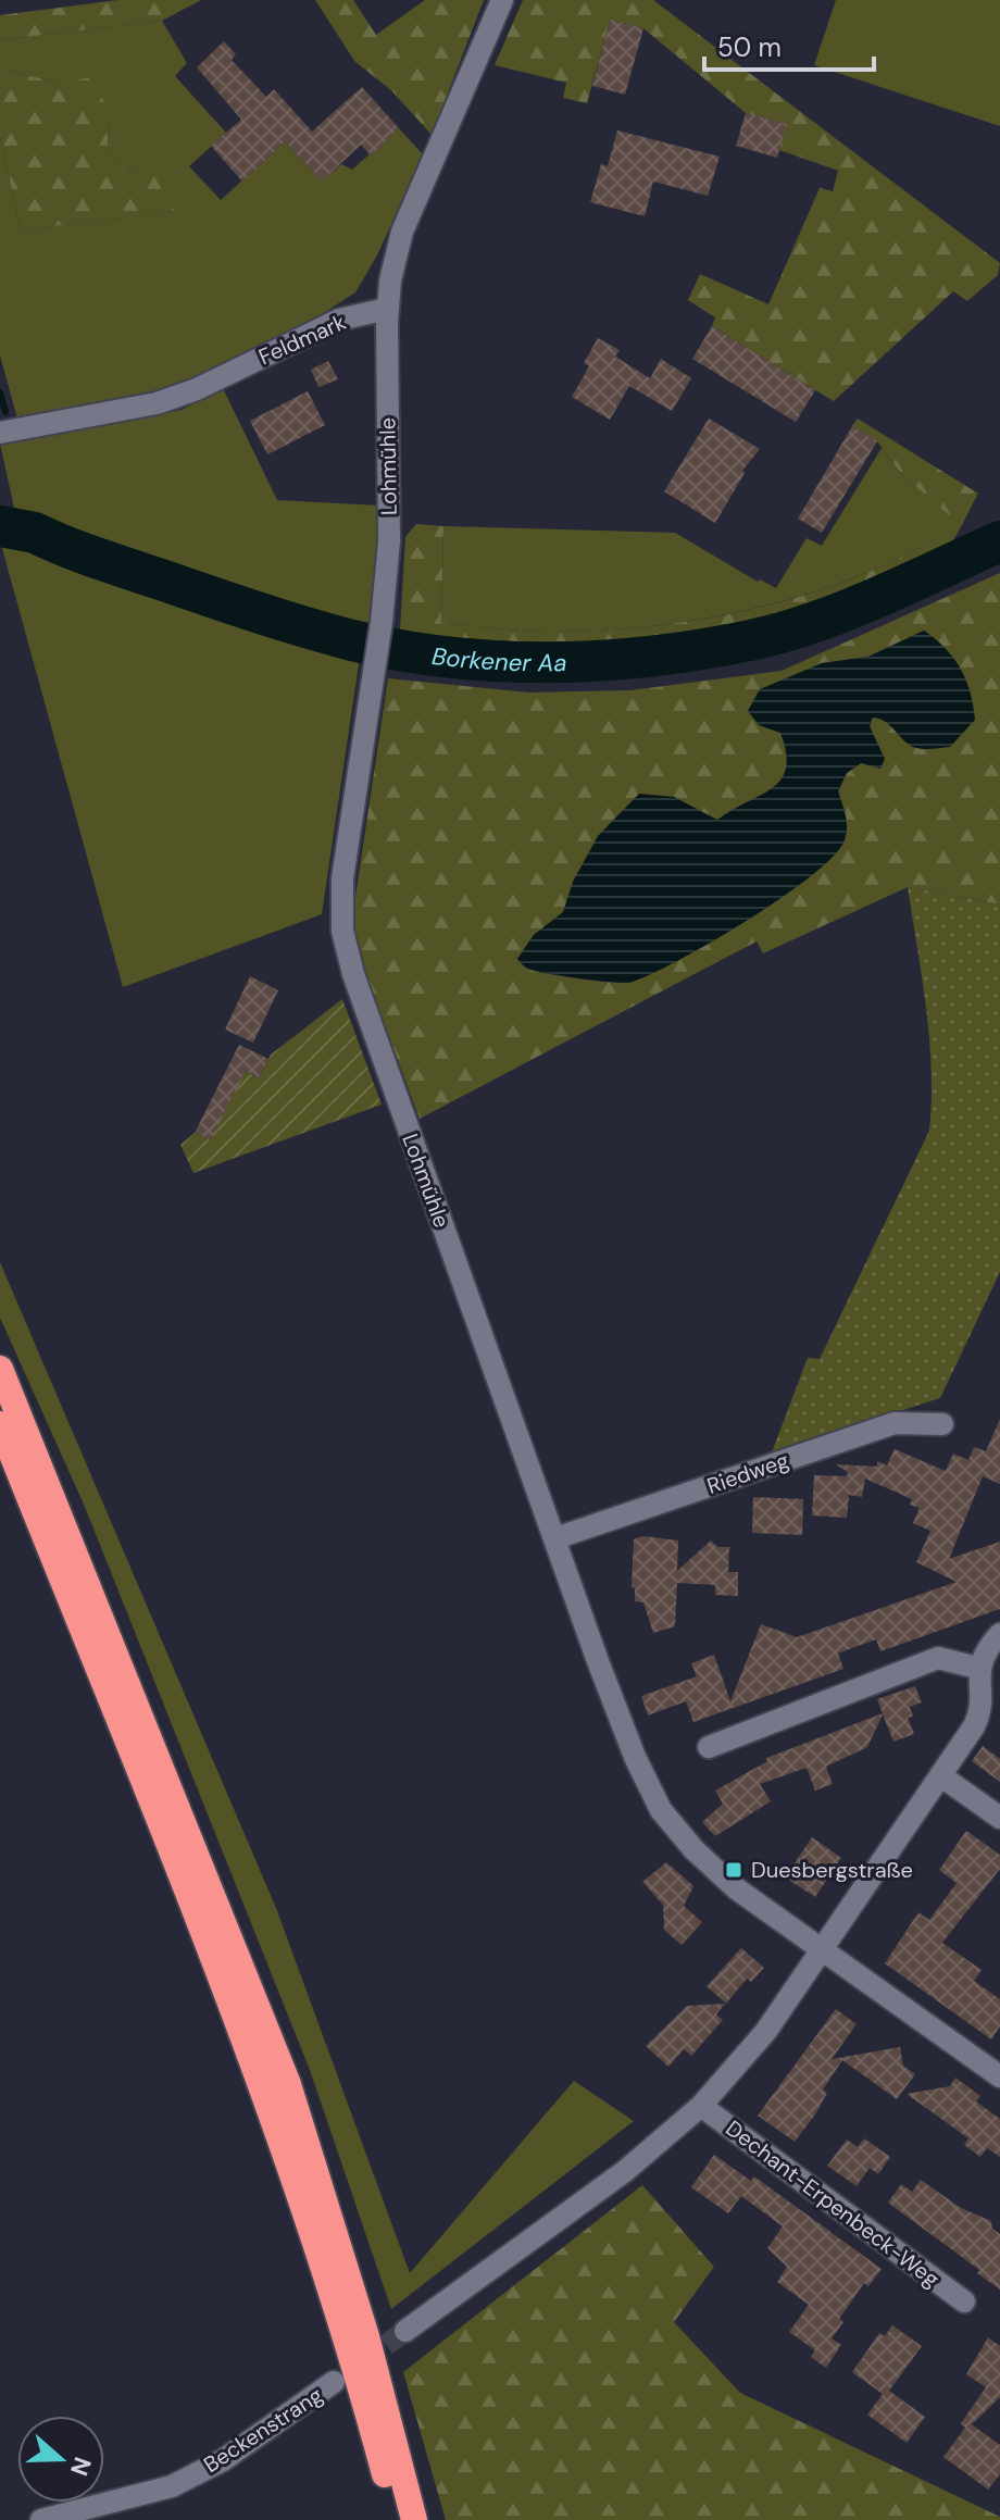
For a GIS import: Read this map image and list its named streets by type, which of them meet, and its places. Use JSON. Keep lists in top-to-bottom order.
{
  "streets": {
    "street": [
      "Feldmark",
      "Lohmühle",
      "Riedweg",
      "Dechant-Erpenbeck-Weg",
      "Beckenstrang"
    ]
  },
  "crossings": [
    ["Feldmark", "Lohmühle"],
    ["Lohmühle", "Riedweg"]
  ],
  "water": ["Borkener Aa"],
  "places": {
    "transit": ["Duesbergstraße"]
  },
  "scale_bar": "50 m",
  "north": "right"
}
